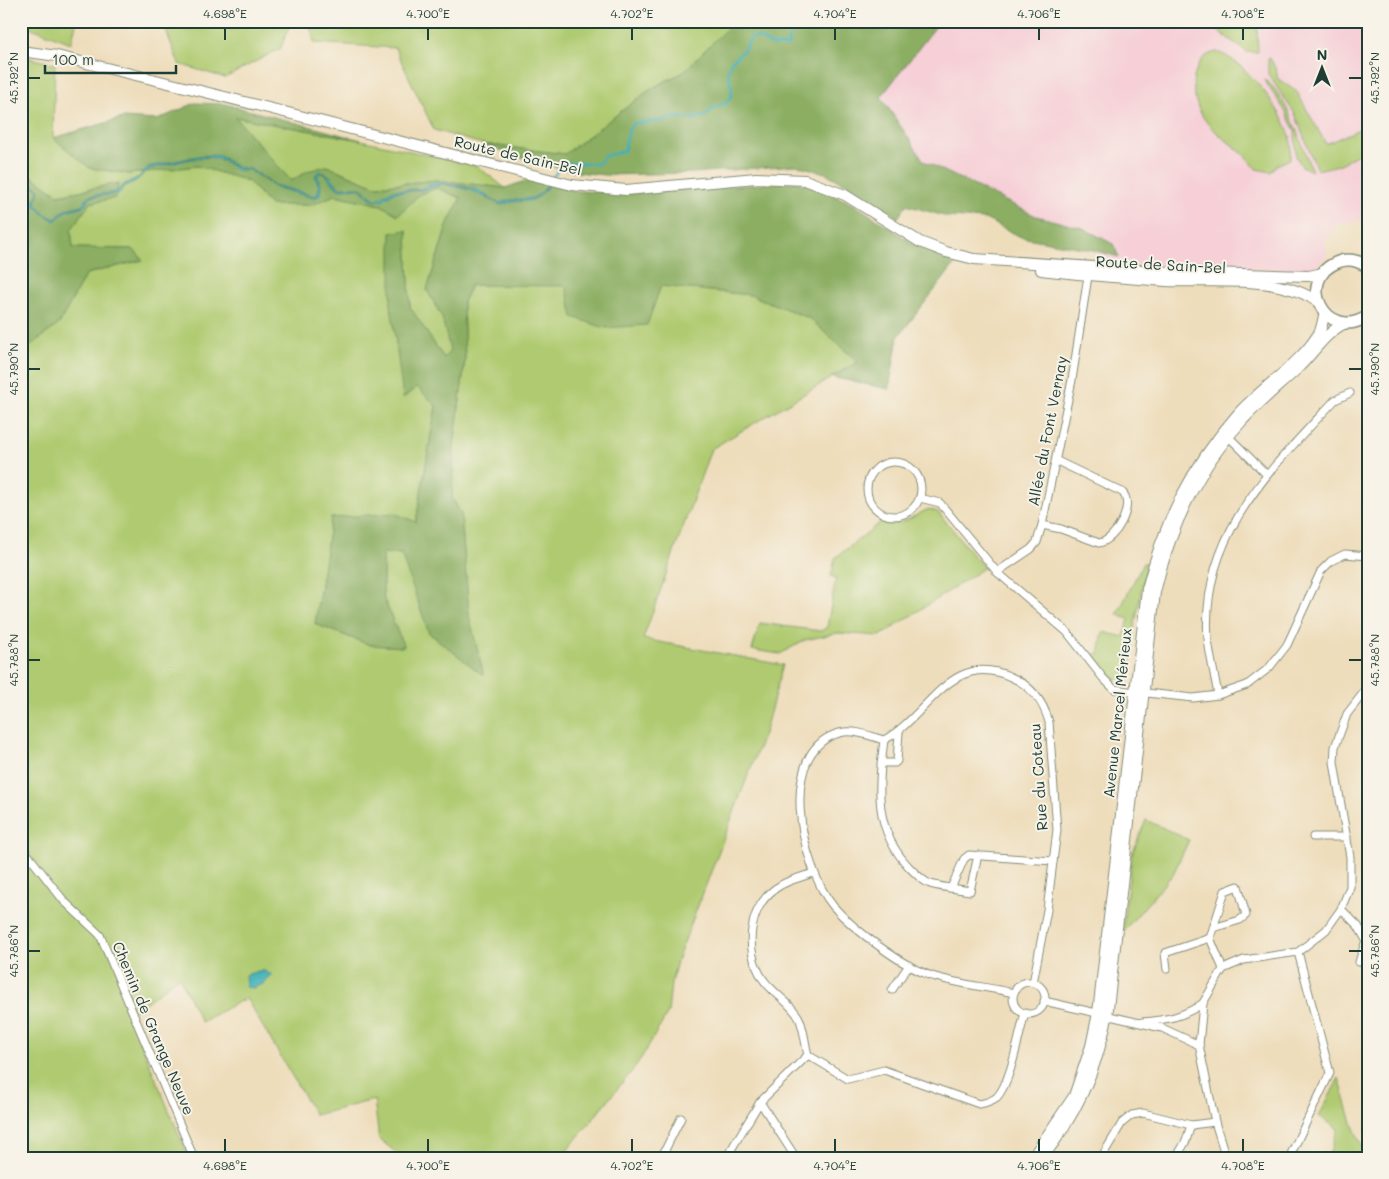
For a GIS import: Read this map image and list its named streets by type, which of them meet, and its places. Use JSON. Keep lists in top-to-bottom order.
{
  "streets": {
    "main road": ["Route de Sain-Bel", "Avenue Marcel Mérieux"],
    "street": ["Allée du Font Vernay", "Rue du Coteau", "Chemin de Grange Neuve"]
  },
  "crossings": [
    ["Route de Sain-Bel", "Allée du Font Vernay"]
  ],
  "scale_bar": "100 m",
  "north": "top",
  "coordinates": [
    "4.698°E",
    "4.700°E",
    "4.702°E",
    "4.704°E",
    "4.706°E",
    "4.708°E",
    "45.792°N",
    "45.790°N",
    "45.788°N",
    "45.786°N"
  ]
}
